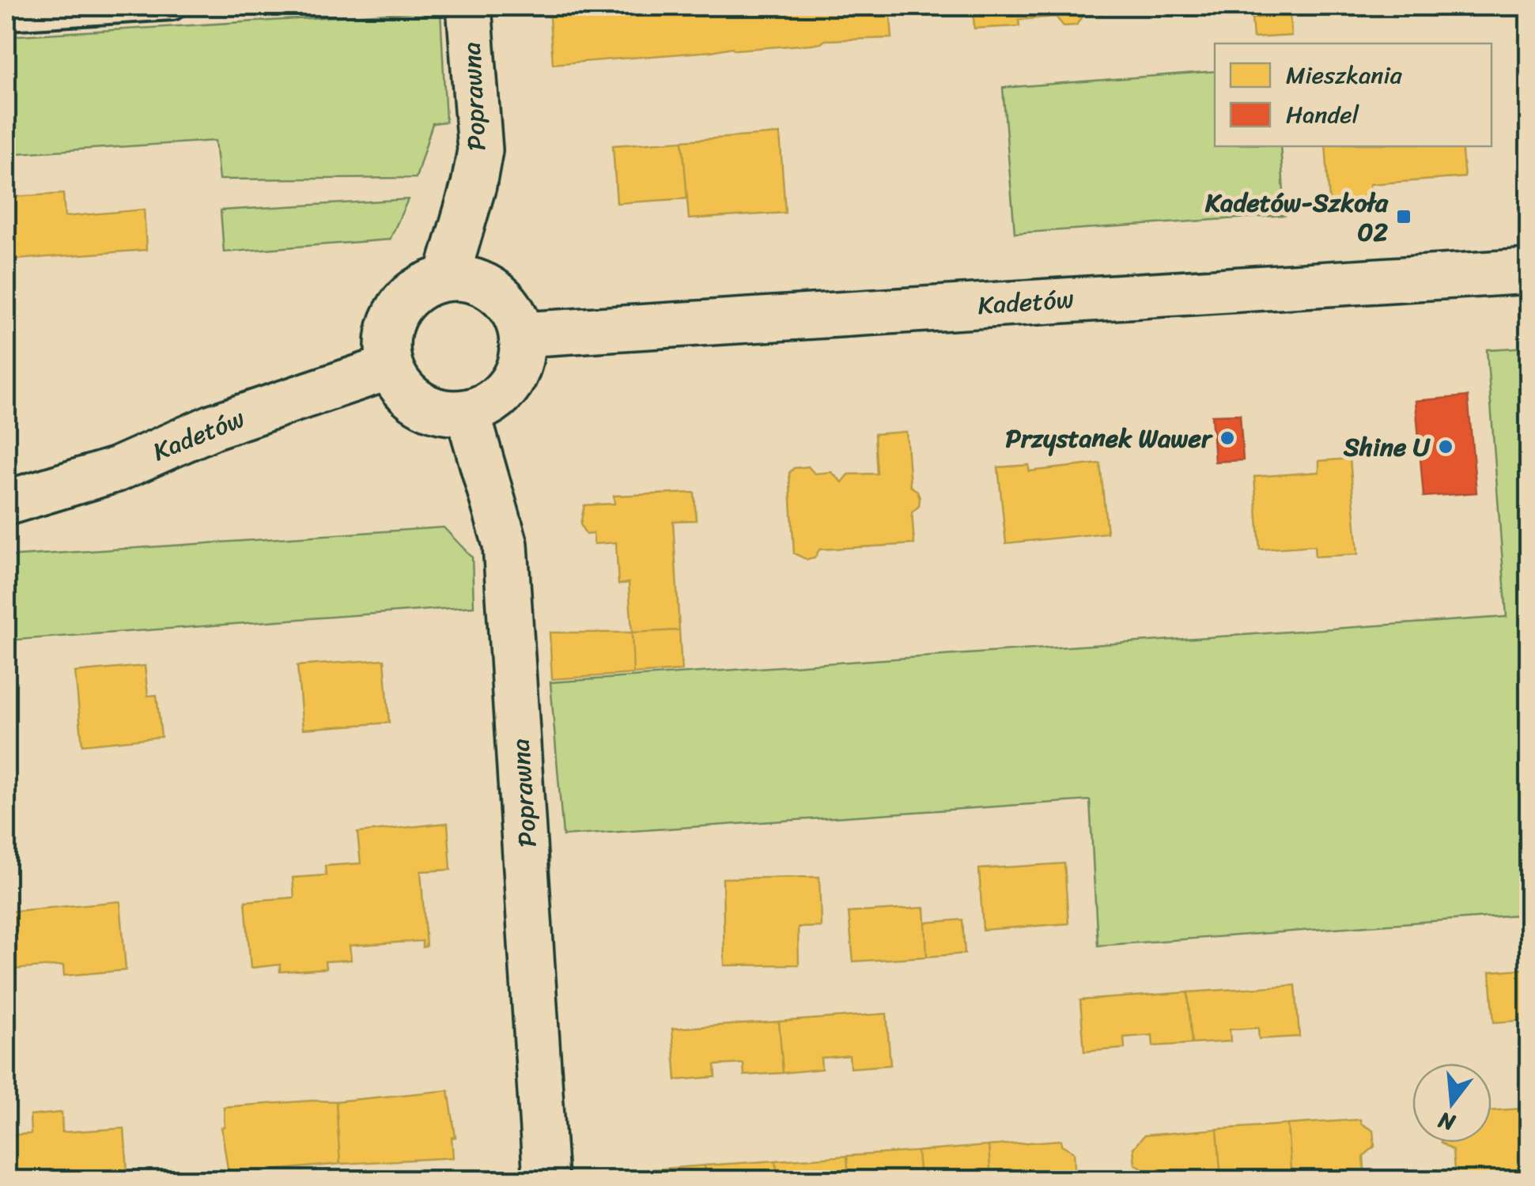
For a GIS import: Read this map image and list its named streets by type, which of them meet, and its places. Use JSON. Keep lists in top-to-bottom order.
{
  "streets": {
    "street": ["Poprawna", "Kadetów"]
  },
  "crossings": [
    ["Poprawna", "Kadetów"]
  ],
  "places": {
    "transit": ["Kadetów-Szkoła 02"],
    "other": ["Przystanek Wawer", "Shine U"]
  },
  "legend": ["Mieszkania", "Handel"],
  "north": "bottom"
}
